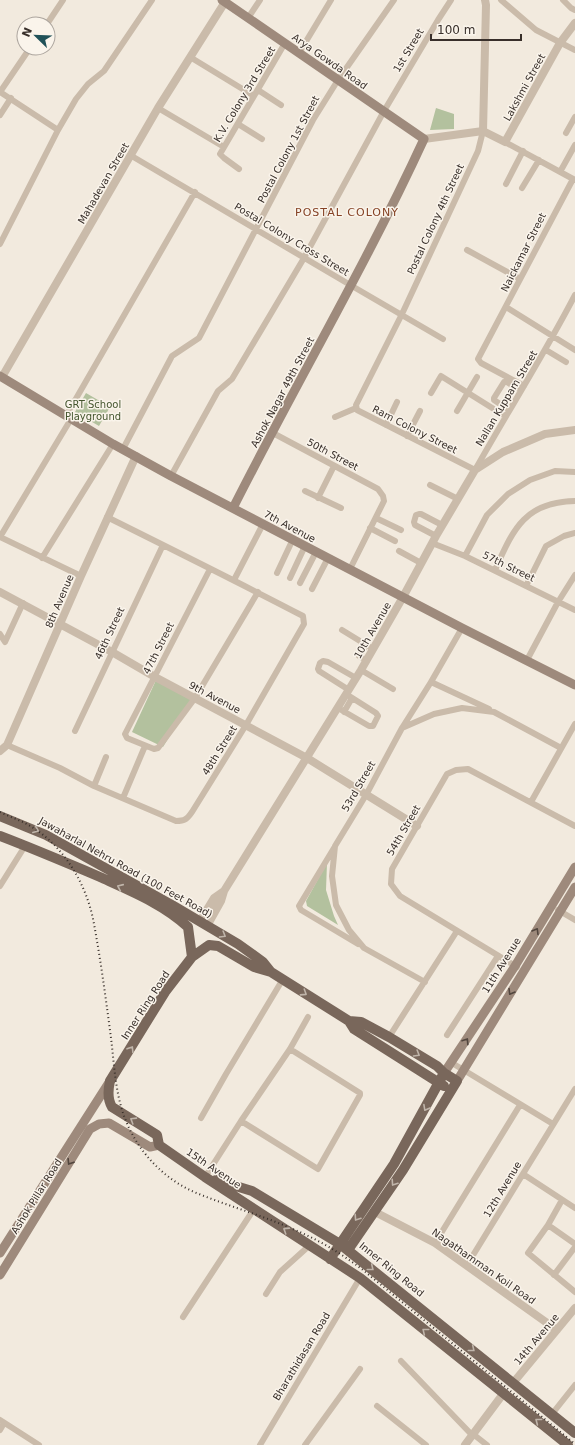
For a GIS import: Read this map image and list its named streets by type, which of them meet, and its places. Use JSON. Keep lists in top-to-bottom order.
{
  "streets": {
    "main road": [
      "Arya Gowda Road",
      "Ashok Nagar 49th Street",
      "7th Avenue",
      "Jawaharlal Nehru Road (100 Feet Road)",
      "11th Avenue",
      "Inner Ring Road",
      "15th Avenue",
      "Ashok Pillar Road"
    ],
    "street": [
      "1st Street",
      "Lakshmi Street",
      "K.V. Colony 3rd Street",
      "Postal Colony 1st Street",
      "Mahadevan Street",
      "Postal Colony 4th Street",
      "Postal Colony Cross Street",
      "Naickamar Street",
      "Nallan Kuppam Street",
      "Ram Colony Street",
      "50th Street",
      "57th Street",
      "8th Avenue",
      "10th Avenue",
      "46th Street",
      "47th Street",
      "9th Avenue",
      "48th Street",
      "53rd Street",
      "54th Street",
      "12th Avenue",
      "Nagathamman Koil Road",
      "14th Avenue",
      "Bharathidasan Road"
    ]
  },
  "crossings": [
    ["1st Street", "Arya Gowda Road"],
    ["1st Street", "Postal Colony Cross Street"],
    ["1st Street", "7th Avenue"],
    ["Arya Gowda Road", "K.V. Colony 3rd Street"],
    ["Arya Gowda Road", "Postal Colony 1st Street"],
    ["Arya Gowda Road", "Mahadevan Street"],
    ["Arya Gowda Road", "Ashok Nagar 49th Street"],
    ["Postal Colony 1st Street", "Postal Colony Cross Street"],
    ["Postal Colony 1st Street", "7th Avenue"],
    ["Mahadevan Street", "Postal Colony Cross Street"],
    ["Mahadevan Street", "7th Avenue"],
    ["Postal Colony 4th Street", "Postal Colony Cross Street"],
    ["Postal Colony Cross Street", "Ashok Nagar 49th Street"],
    ["Naickamar Street", "Nallan Kuppam Street"],
    ["Ashok Nagar 49th Street", "50th Street"],
    ["Ashok Nagar 49th Street", "7th Avenue"],
    ["Nallan Kuppam Street", "Ram Colony Street"],
    ["Nallan Kuppam Street", "10th Avenue"],
    ["Ram Colony Street", "10th Avenue"],
    ["7th Avenue", "8th Avenue"],
    ["7th Avenue", "10th Avenue"],
    ["7th Avenue", "53rd Street"],
    ["57th Street", "10th Avenue"],
    ["8th Avenue", "9th Avenue"],
    ["10th Avenue", "9th Avenue"],
    ["10th Avenue", "Jawaharlal Nehru Road (100 Feet Road)"],
    ["46th Street", "9th Avenue"],
    ["47th Street", "9th Avenue"],
    ["9th Avenue", "48th Street"],
    ["9th Avenue", "53rd Street"],
    ["9th Avenue", "54th Street"],
    ["54th Street", "11th Avenue"],
    ["Jawaharlal Nehru Road (100 Feet Road)", "Inner Ring Road"],
    ["11th Avenue", "Inner Ring Road"],
    ["Inner Ring Road", "15th Avenue"],
    ["Inner Ring Road", "Ashok Pillar Road"],
    ["Inner Ring Road", "14th Avenue"],
    ["15th Avenue", "Ashok Pillar Road"],
    ["12th Avenue", "Nagathamman Koil Road"],
    ["Nagathamman Koil Road", "14th Avenue"]
  ],
  "one_way": ["15th Avenue"],
  "districts": ["POSTAL COLONY"],
  "parks": ["GRT School Playground"],
  "scale_bar": "100 m",
  "north": "top left"
}
